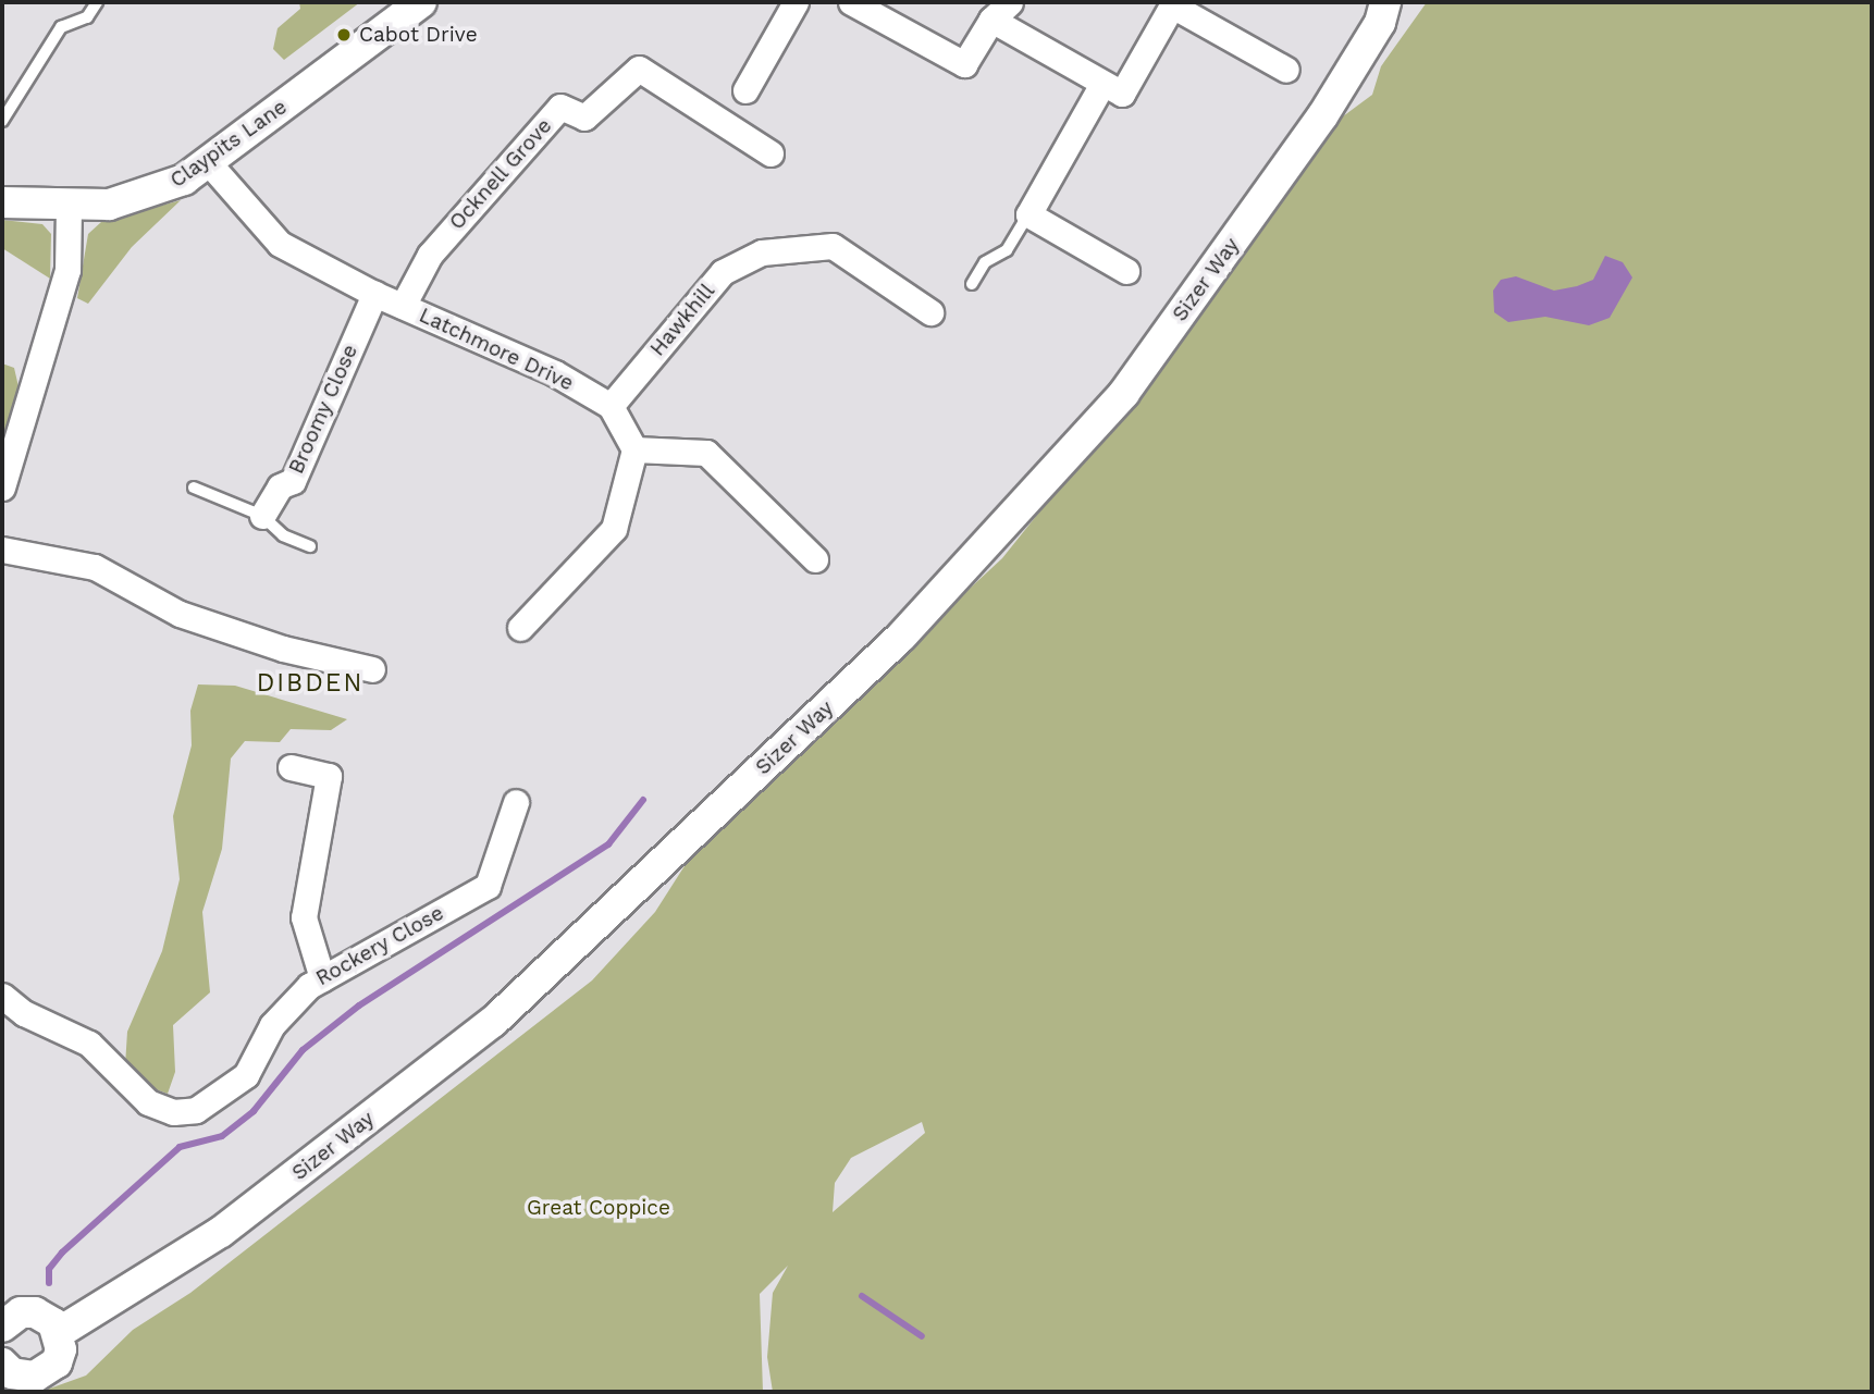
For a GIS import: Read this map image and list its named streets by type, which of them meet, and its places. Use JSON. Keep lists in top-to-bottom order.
{
  "streets": {
    "street": [
      "Claypits Lane",
      "Ocknell Grove",
      "Sizer Way",
      "Hawkhill",
      "Latchmore Drive",
      "Broomy Close",
      "Rockery Close"
    ]
  },
  "crossings": [
    ["Claypits Lane", "Latchmore Drive"],
    ["Ocknell Grove", "Latchmore Drive"],
    ["Hawkhill", "Latchmore Drive"],
    ["Latchmore Drive", "Broomy Close"]
  ],
  "districts": ["DIBDEN"],
  "parks": ["Great Coppice"],
  "places": ["Cabot Drive"]
}
